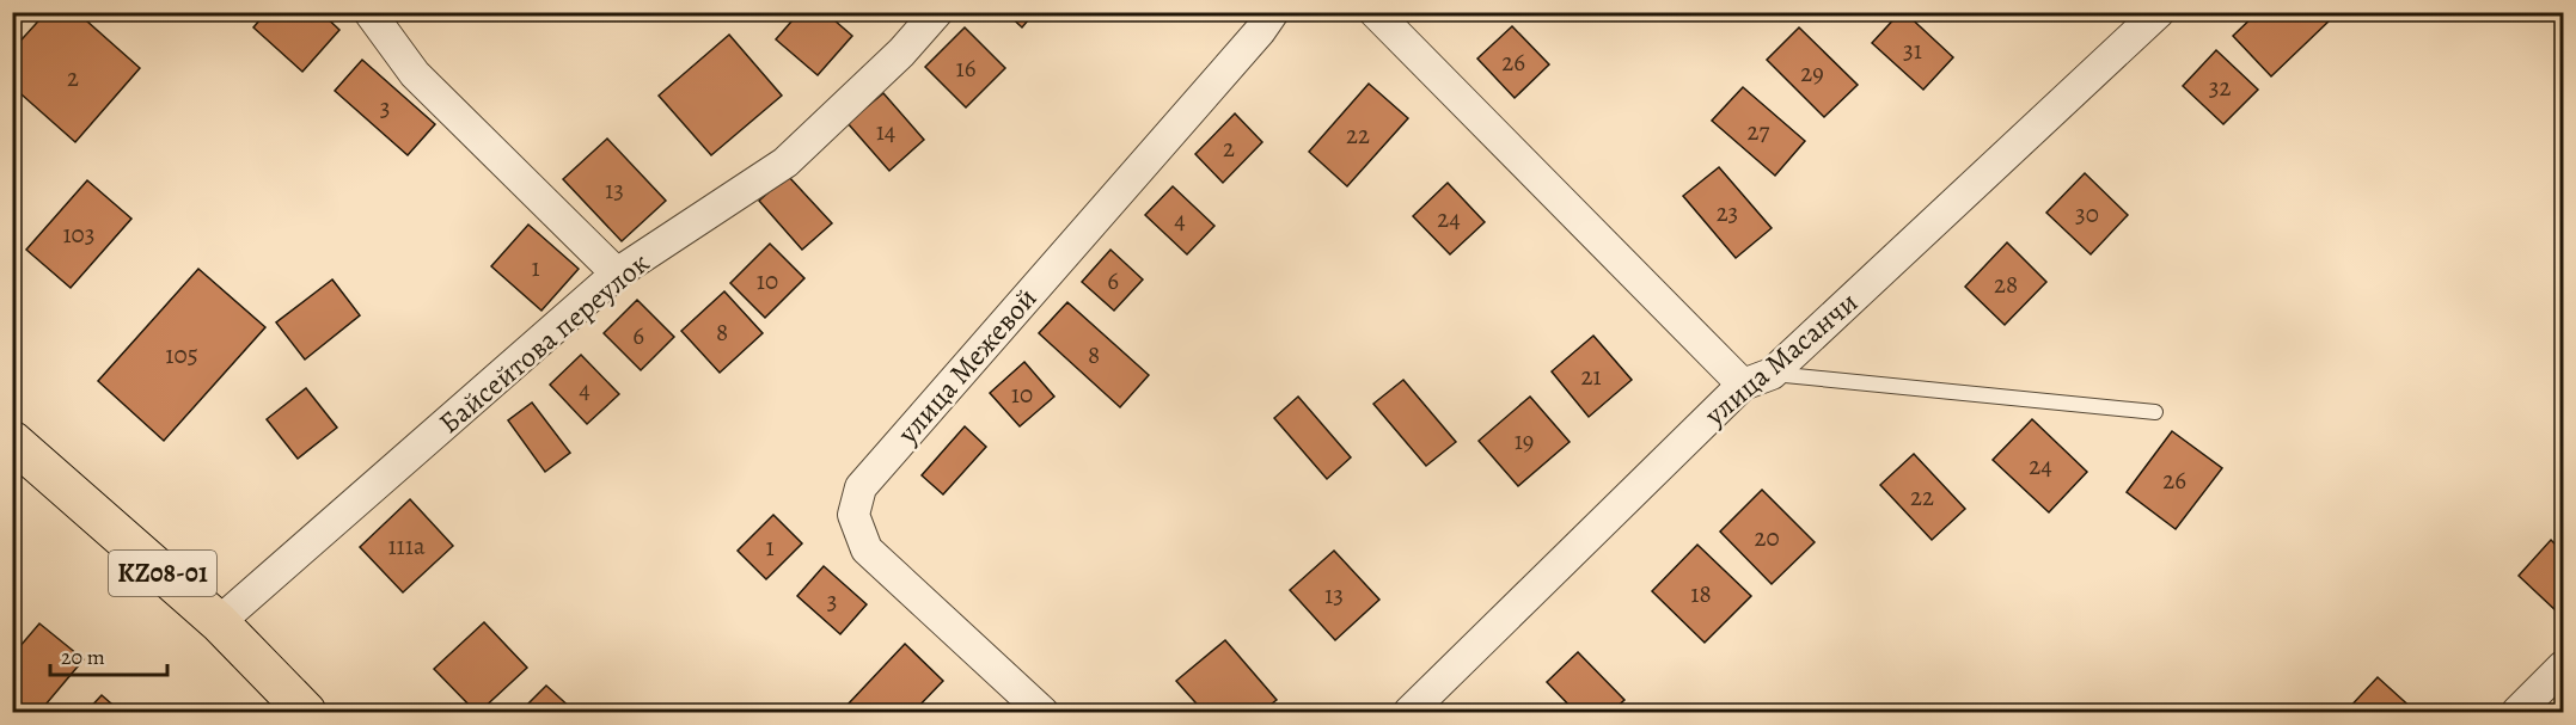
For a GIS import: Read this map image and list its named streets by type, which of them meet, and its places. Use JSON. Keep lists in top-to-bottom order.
{
  "streets": {
    "main road": ["KZ08-01"],
    "street": ["Байсейтова переулок", "улица Масанчи", "улица Межевой"]
  },
  "crossings": [
    ["Байсейтова переулок", "KZ08-01"]
  ],
  "house_numbers": [
    "31",
    "26",
    "16",
    "29",
    "2",
    "32",
    "3",
    "14",
    "27",
    "22",
    "2",
    "13",
    "23",
    "30",
    "24",
    "4",
    "103",
    "1",
    "10",
    "6",
    "28",
    "8",
    "6",
    "105",
    "8",
    "21",
    "4",
    "10",
    "19",
    "24",
    "26",
    "22",
    "20",
    "111а",
    "1",
    "18",
    "13",
    "3"
  ],
  "scale_bar": "20 m"
}
